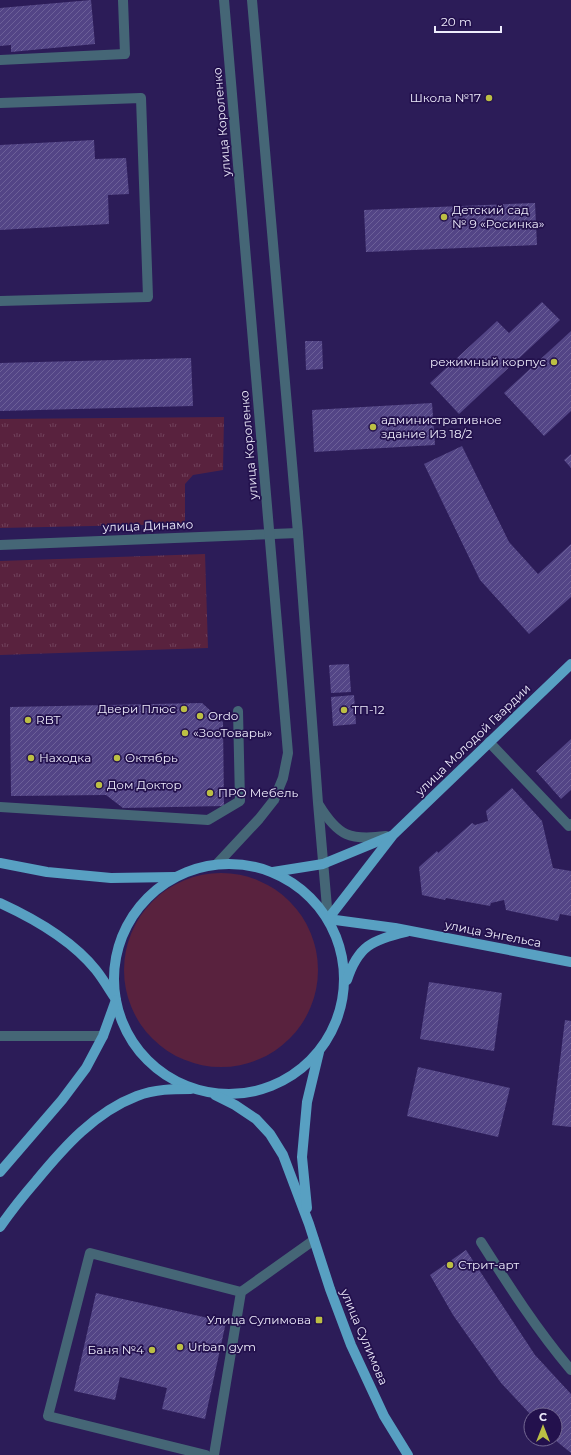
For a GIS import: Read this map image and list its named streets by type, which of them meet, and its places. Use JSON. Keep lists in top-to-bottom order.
{
  "streets": {
    "main road": ["улица Молодой Гвардии", "улица Энгельса", "улица Сулимова"],
    "street": ["улица Короленко", "улица Динамо"]
  },
  "crossings": [
    ["улица Короленко", "улица Динамо"]
  ],
  "places": {
    "other": [
      "Школа №17",
      "Детский сад № 9 «Росинка»",
      "режимный корпус",
      "административное здание ИЗ 18/2",
      "Двери Плюс",
      "ТП-12",
      "Ordo",
      "RBT",
      "«ЗооТовары»",
      "Находка",
      "Октябрь",
      "Дом Доктор",
      "ПРО Мебель",
      "Стрит-арт",
      "Urban gym",
      "Баня №4"
    ],
    "transit": ["Улица Сулимова"]
  },
  "scale_bar": "20 m",
  "north": "top"
}
